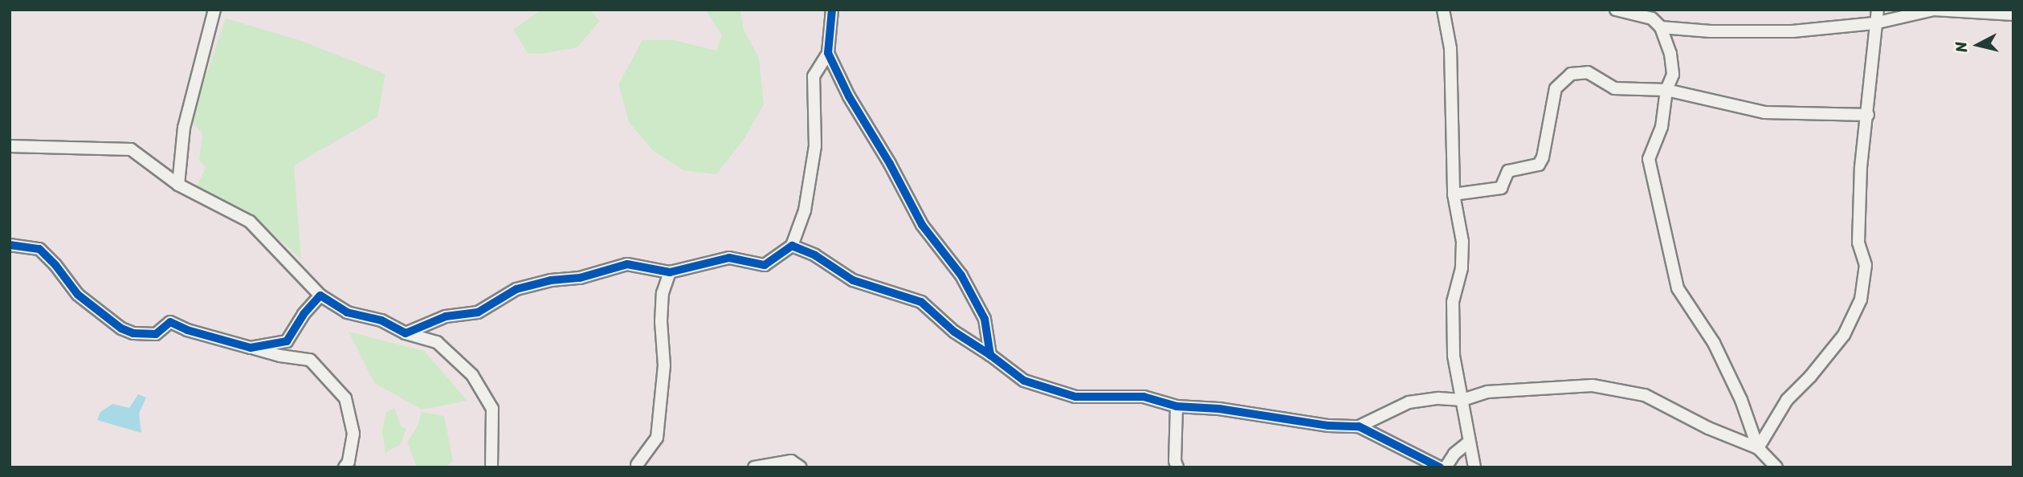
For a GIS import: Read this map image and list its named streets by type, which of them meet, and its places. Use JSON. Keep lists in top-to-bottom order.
{
  "north": "left"
}
